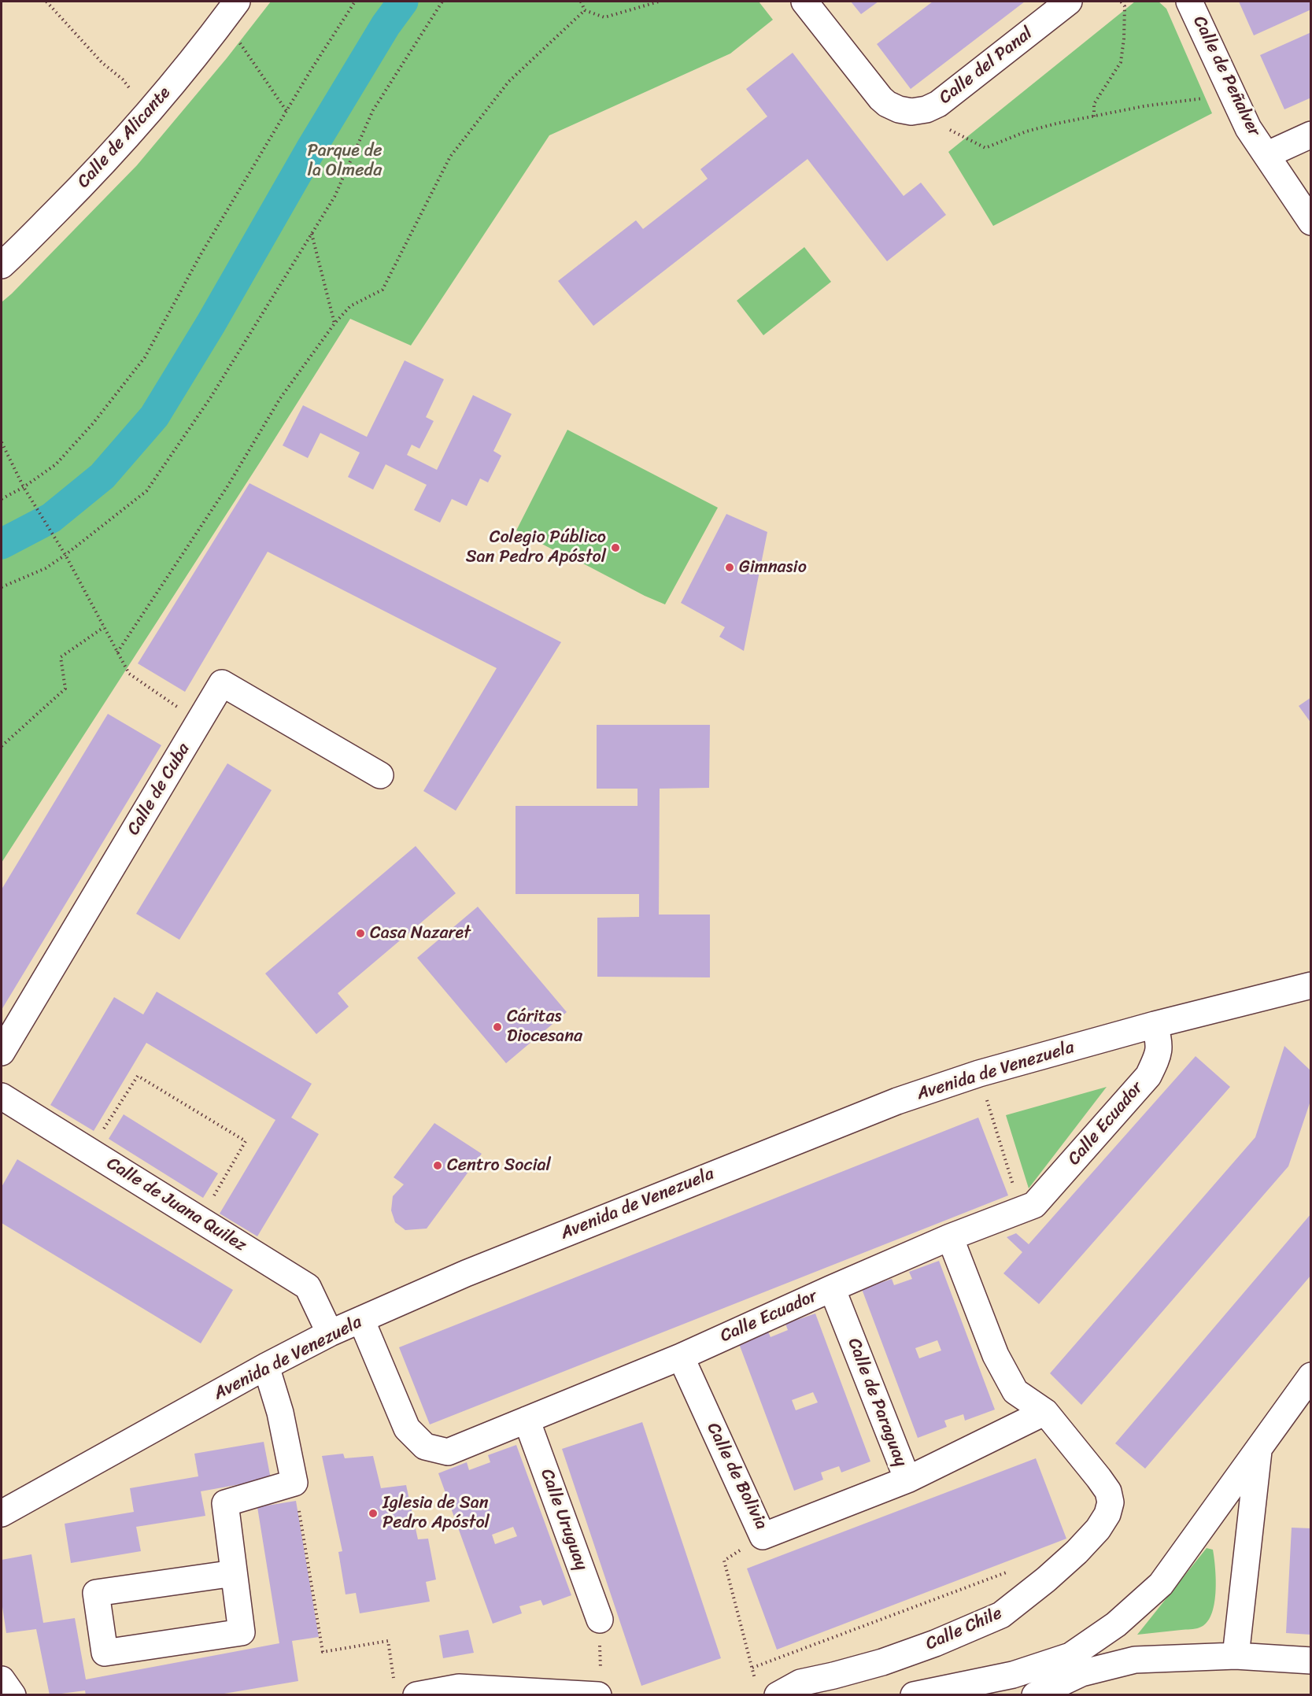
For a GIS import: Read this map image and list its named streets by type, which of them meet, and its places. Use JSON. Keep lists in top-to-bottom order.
{
  "streets": {
    "street": [
      "Calle del Panal",
      "Calle de Peñalver",
      "Calle de Alicante",
      "Calle de Cuba",
      "Avenida de Venezuela",
      "Calle Ecuador",
      "Calle de Juana Quilez",
      "Calle de Paraguay",
      "Calle de Bolivia",
      "Calle Uruguay",
      "Calle Chile"
    ]
  },
  "crossings": [
    ["Avenida de Venezuela", "Calle Ecuador"],
    ["Avenida de Venezuela", "Calle de Juana Quilez"],
    ["Calle Ecuador", "Calle de Paraguay"],
    ["Calle Ecuador", "Calle de Bolivia"],
    ["Calle Ecuador", "Calle Uruguay"],
    ["Calle de Paraguay", "Calle de Bolivia"],
    ["Calle de Paraguay", "Calle Chile"]
  ],
  "parks": ["Parque de la Olmeda"],
  "places": [
    "Colegio Público San Pedro Apóstol",
    "Gimnasio",
    "Casa Nazaret",
    "Cáritas Diocesana",
    "Centro Social",
    "Iglesia de San Pedro Apóstol"
  ]
}
